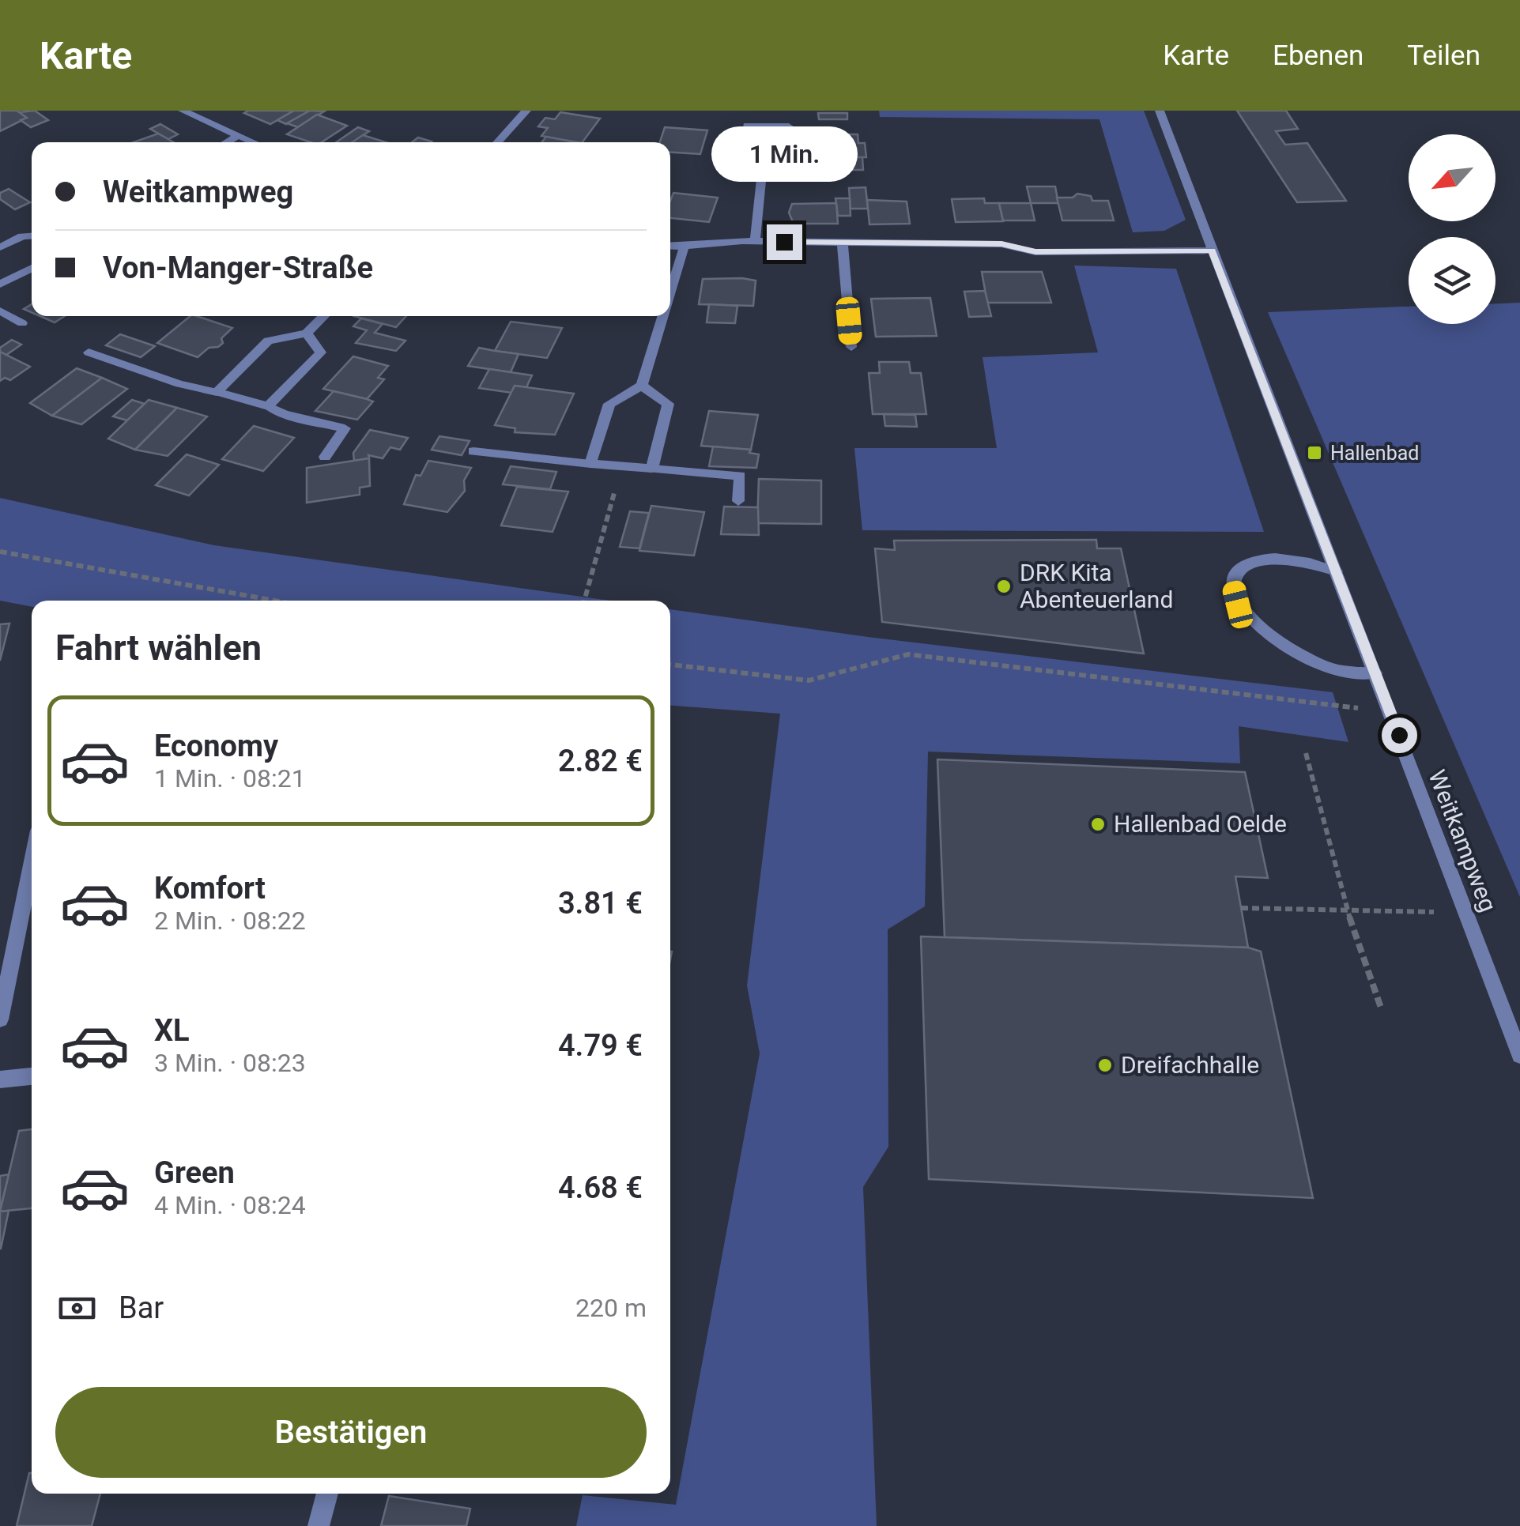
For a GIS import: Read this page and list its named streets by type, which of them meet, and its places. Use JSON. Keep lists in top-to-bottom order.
{
  "streets": {
    "street": ["Weitkampweg"]
  },
  "places": {
    "transit": ["Hallenbad"],
    "other": ["DRK Kita Abenteuerland", "Hallenbad Oelde", "Dreifachhalle"]
  },
  "north": "bottom left",
  "page": {
    "header": "Karte",
    "nav": ["Karte", "Ebenen", "Teilen"],
    "bubble": "1 Min.",
    "banner": ["Weitkampweg", "Von-Manger-Straße"],
    "heading": "Fahrt wählen",
    "list": [
      {
        "name": "Economy",
        "note": "1 Min. · 08:21",
        "value": "2.82 €"
      },
      {
        "name": "Komfort",
        "note": "2 Min. · 08:22",
        "value": "3.81 €"
      },
      {
        "name": "XL",
        "note": "3 Min. · 08:23",
        "value": "4.79 €"
      },
      {
        "name": "Green",
        "note": "4 Min. · 08:24",
        "value": "4.68 €"
      }
    ],
    "pay": ["Bar", "220 m"],
    "buttons": "Bestätigen"
  }
}
